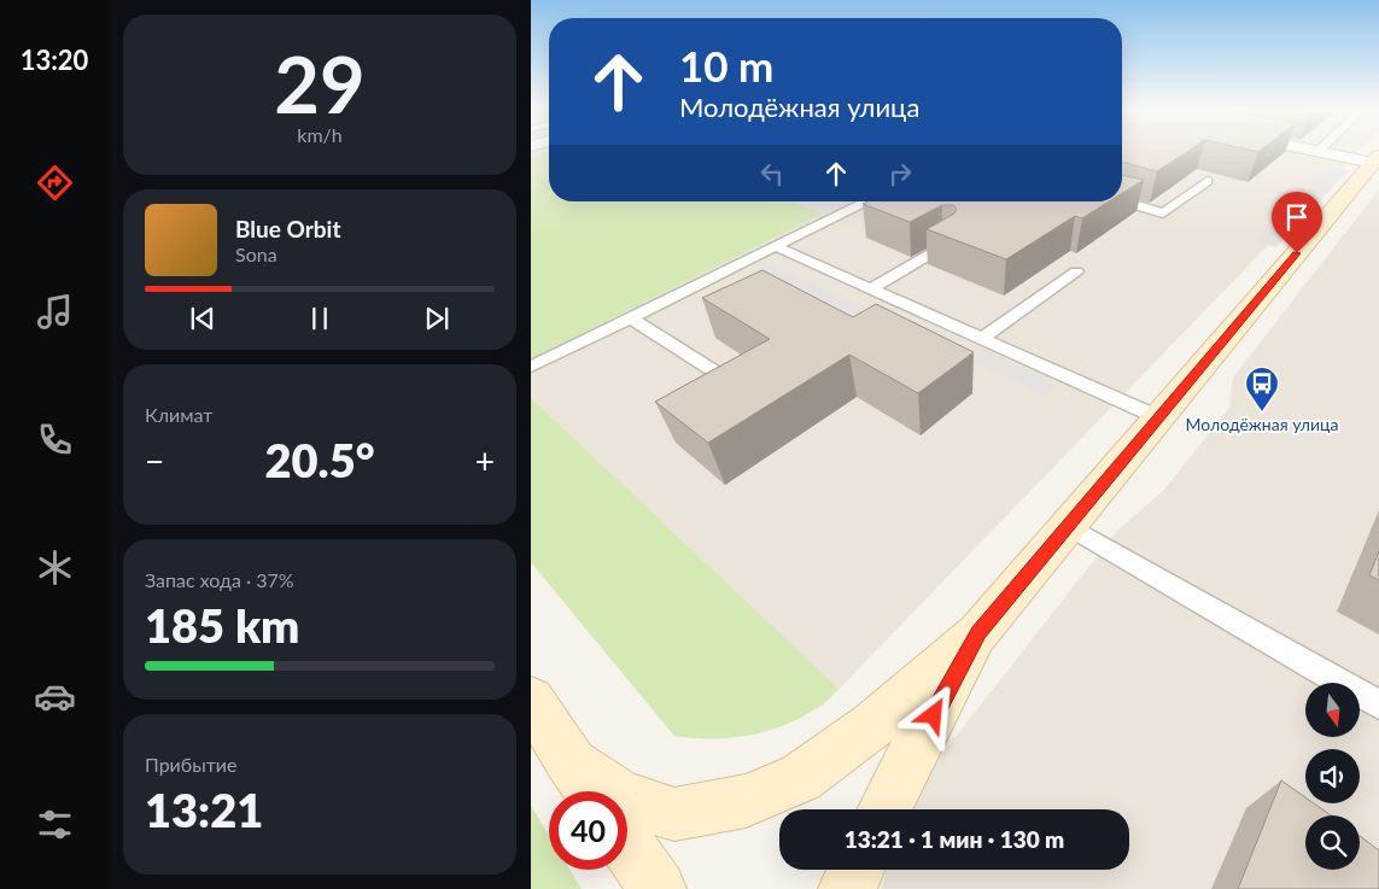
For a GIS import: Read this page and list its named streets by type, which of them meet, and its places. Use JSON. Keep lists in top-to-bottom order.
{
  "places": {
    "bus stop": ["Молодёжная улица"]
  },
  "north": "bottom",
  "page": {
    "tabs": "13:20",
    "tile": [
      ["29", "km/h"],
      "Климат",
      ["Запас хода · 37%", "185 km"],
      ["Прибытие", "13:21"]
    ],
    "turn": ["10 m", "Молодёжная улица"],
    "song": ["Blue Orbit", "Sona"],
    "heat": ["−", "20.5°", "+"],
    "limit": "40",
    "trip": "13:21 · 1 мин · 130 m"
  }
}
